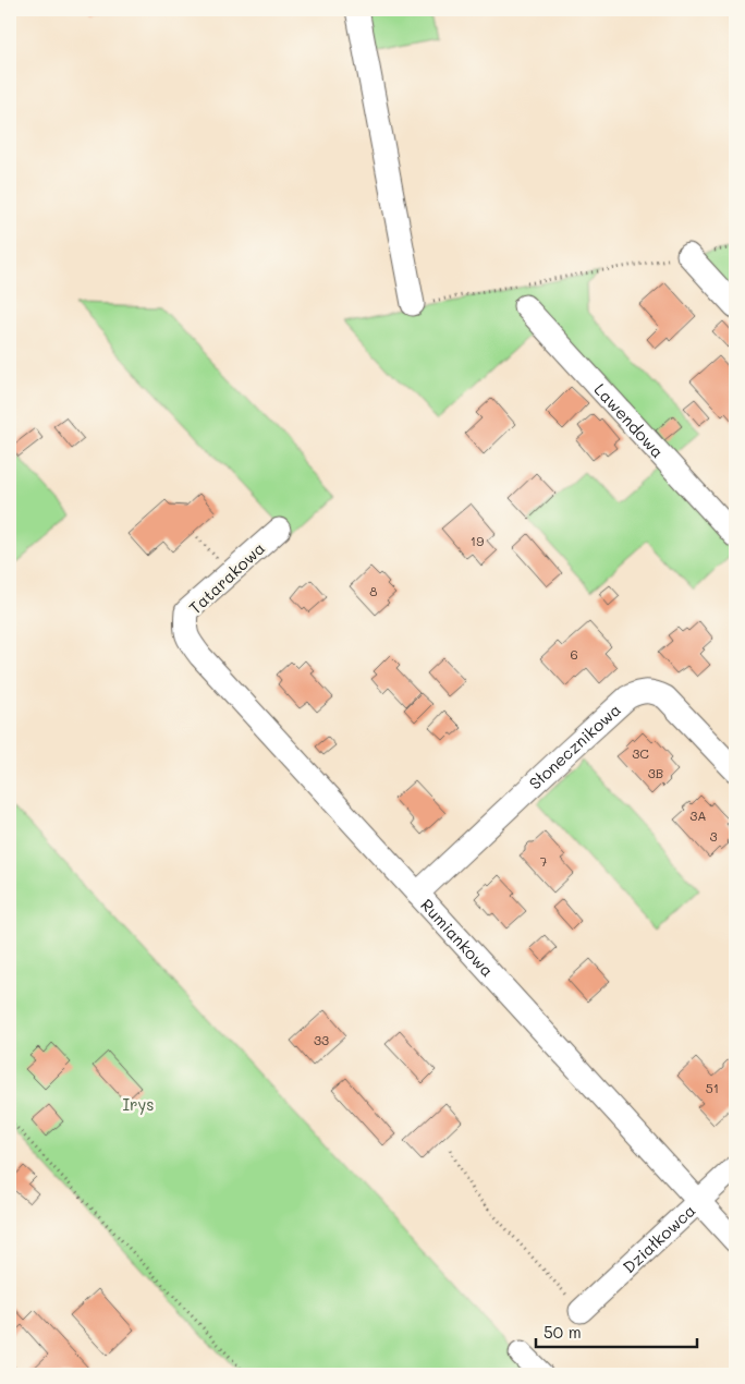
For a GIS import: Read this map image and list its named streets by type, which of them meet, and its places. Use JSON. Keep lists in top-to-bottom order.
{
  "streets": {
    "street": [
      "Lawendowa",
      "Tatarakowa",
      "Słonecznikowa",
      "Rumiankowa",
      "Działkowca"
    ]
  },
  "crossings": [
    ["Tatarakowa", "Rumiankowa"],
    ["Słonecznikowa", "Rumiankowa"],
    ["Rumiankowa", "Działkowca"]
  ],
  "parks": ["Irys"],
  "house_numbers": [
    "19",
    "8",
    "6",
    "3C",
    "3B",
    "3A",
    "3",
    "7",
    "33",
    "51"
  ],
  "scale_bar": "50 m"
}
